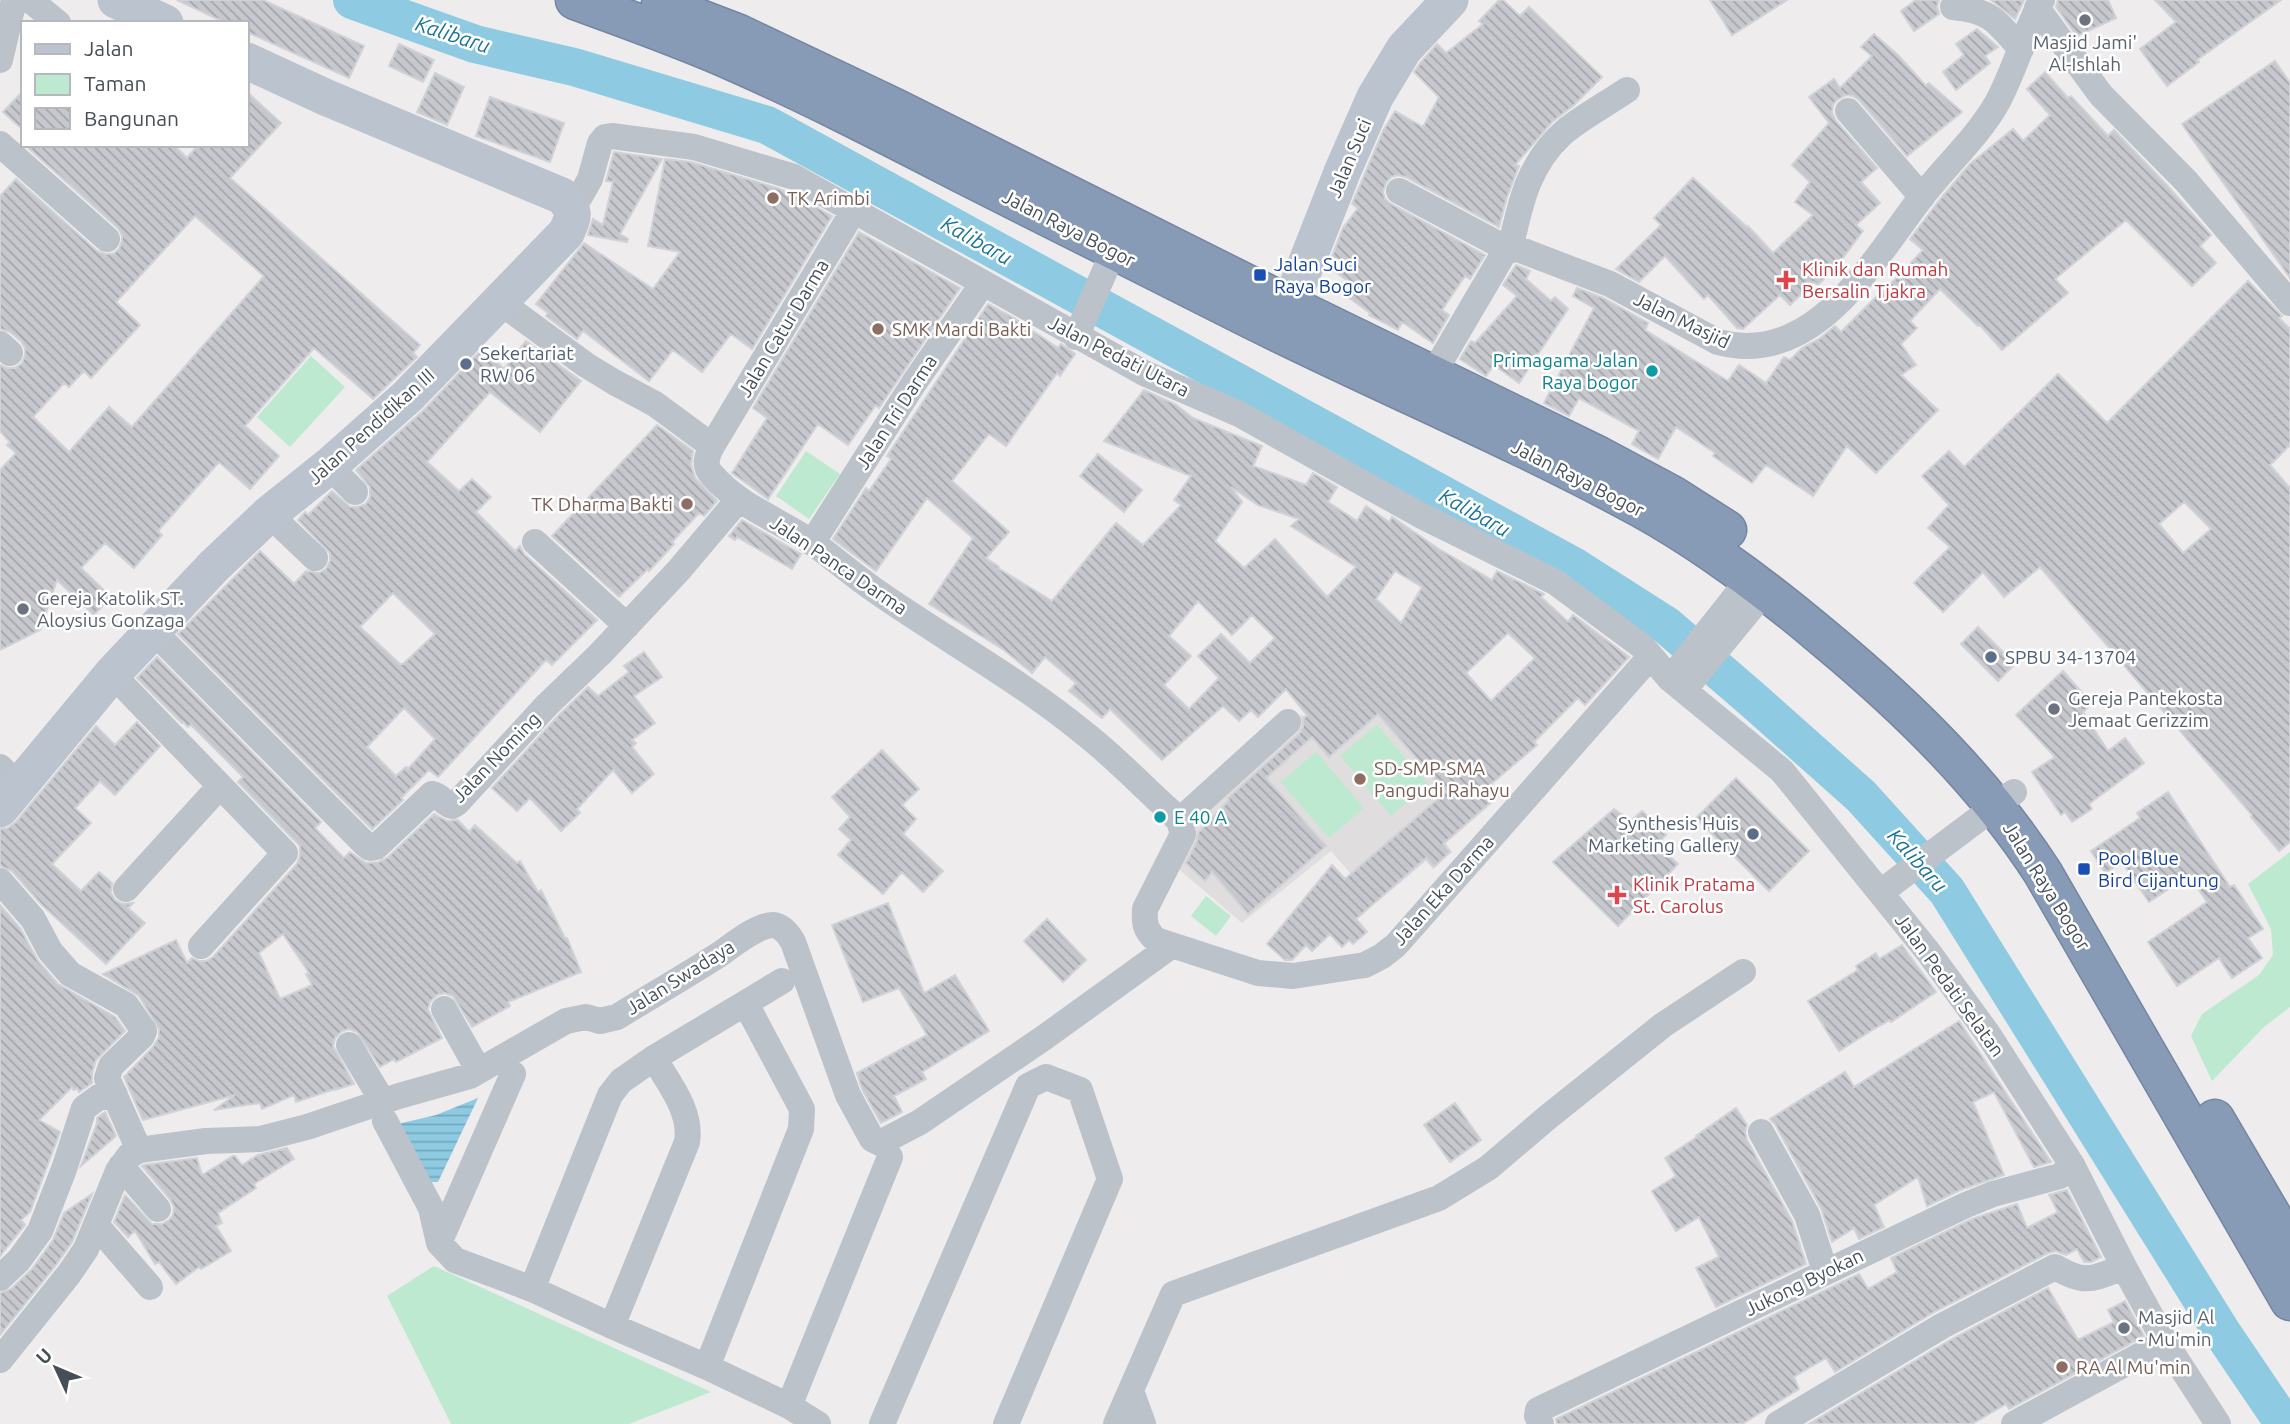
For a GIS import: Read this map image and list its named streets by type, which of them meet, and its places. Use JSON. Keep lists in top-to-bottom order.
{
  "streets": {
    "highway": ["Jalan Raya Bogor"],
    "street": [
      "Jalan Suci",
      "Jalan Masjid",
      "Jalan Catur Darma",
      "Jalan Pedati Utara",
      "Jalan Tri Darma",
      "Jalan Pendidikan III",
      "Jalan Panca Darma",
      "Jalan Noming",
      "Jalan Eka Darma",
      "Jalan Swadaya",
      "Jalan Pedati Selatan",
      "Jukong Byokan"
    ]
  },
  "crossings": [
    ["Jalan Suci", "Jalan Raya Bogor"],
    ["Jalan Catur Darma", "Jalan Pedati Utara"],
    ["Jalan Catur Darma", "Jalan Panca Darma"],
    ["Jalan Pedati Utara", "Jalan Tri Darma"],
    ["Jalan Pedati Utara", "Jalan Pendidikan III"],
    ["Jalan Pedati Utara", "Jalan Eka Darma"],
    ["Jalan Pedati Utara", "Jalan Pedati Selatan"],
    ["Jalan Tri Darma", "Jalan Panca Darma"],
    ["Jalan Pendidikan III", "Jalan Noming"],
    ["Jalan Panca Darma", "Jalan Noming"],
    ["Jalan Panca Darma", "Jalan Eka Darma"],
    ["Jalan Eka Darma", "Jalan Swadaya"],
    ["Jalan Pedati Selatan", "Jukong Byokan"]
  ],
  "water": ["Kalibaru"],
  "places": {
    "other": [
      "Masjid Jami' Al-Ishlah",
      "TK Arimbi",
      "SMK Mardi Bakti",
      "Sekertariat RW 06",
      "Primagama Jalan Raya bogor",
      "TK Dharma Bakti",
      "Gereja Katolik ST. Aloysius Gonzaga",
      "SPBU 34-13704",
      "Gereja Pantekosta Jemaat Gerizzim",
      "SD-SMP-SMA Pangudi Rahayu",
      "E 40 A",
      "Synthesis Huis Marketing Gallery",
      "Masjid Al - Mu'min",
      "RA Al Mu'min"
    ],
    "transit": ["Jalan Suci Raya Bogor", "Pool Blue Bird Cijantung"],
    "health": ["Klinik dan Rumah Bersalin Tjakra", "Klinik Pratama St. Carolus"]
  },
  "legend": ["Jalan", "Taman", "Bangunan"],
  "north": "top left"
}
